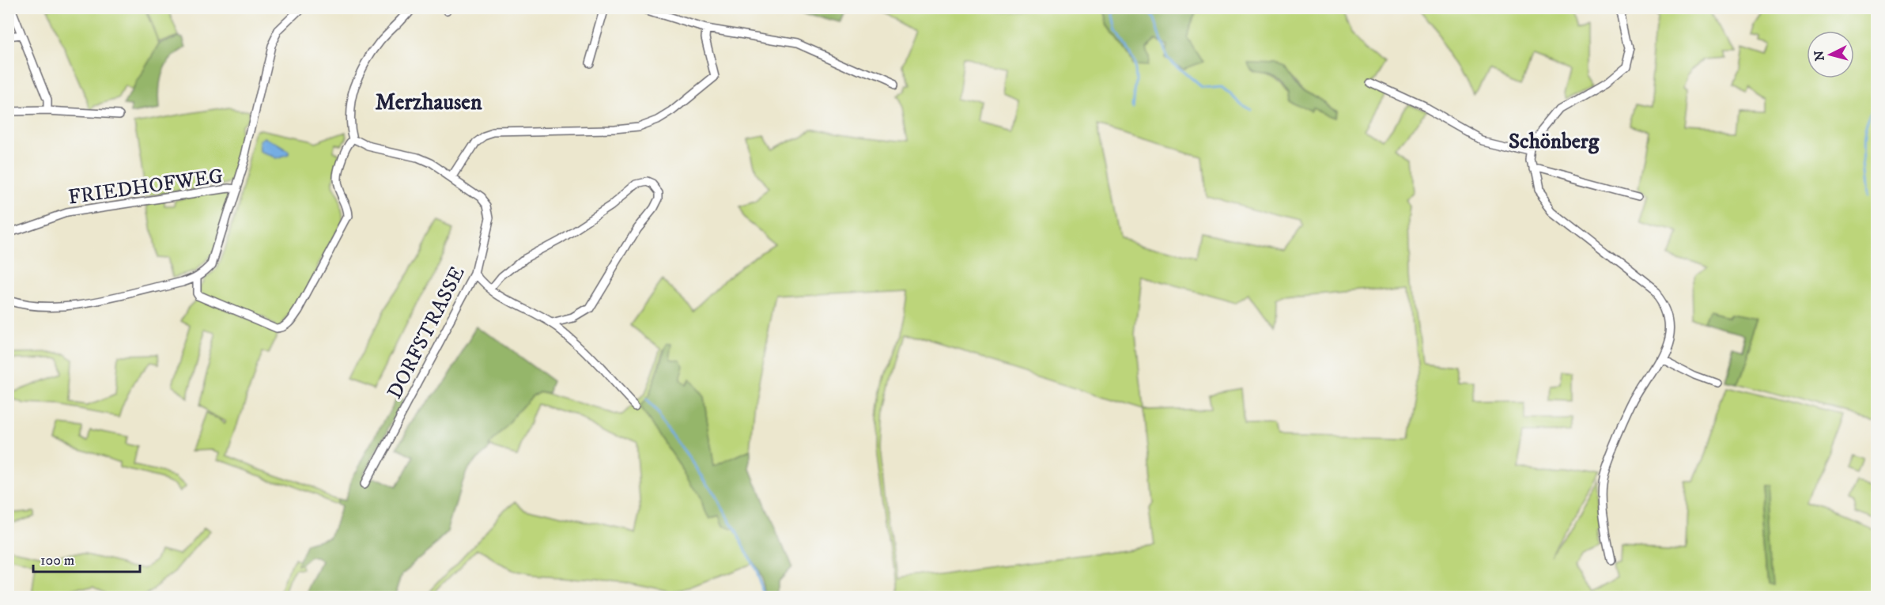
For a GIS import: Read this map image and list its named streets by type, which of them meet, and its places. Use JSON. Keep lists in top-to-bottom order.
{
  "streets": {
    "street": ["FRIEDHOFWEG", "DORFSTRASSE"]
  },
  "districts": ["Merzhausen", "Schönberg"],
  "scale_bar": "100 m",
  "north": "left"
}
